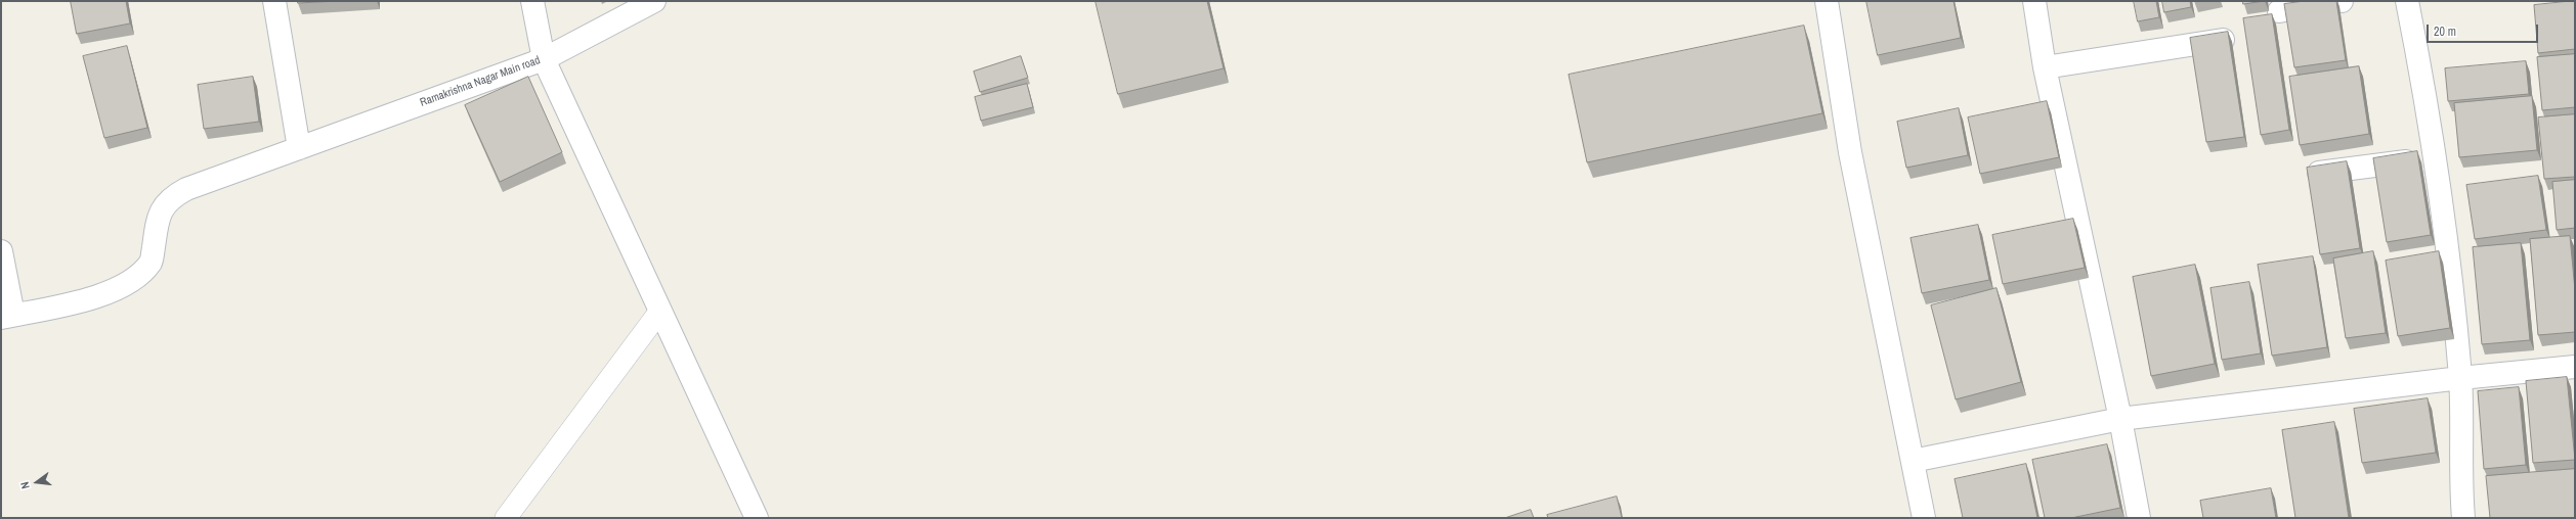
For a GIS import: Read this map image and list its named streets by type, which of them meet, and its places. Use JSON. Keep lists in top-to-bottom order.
{
  "streets": {
    "street": ["Ramakrishna Nagar Main road"]
  },
  "scale_bar": "20 m",
  "north": "left"
}
